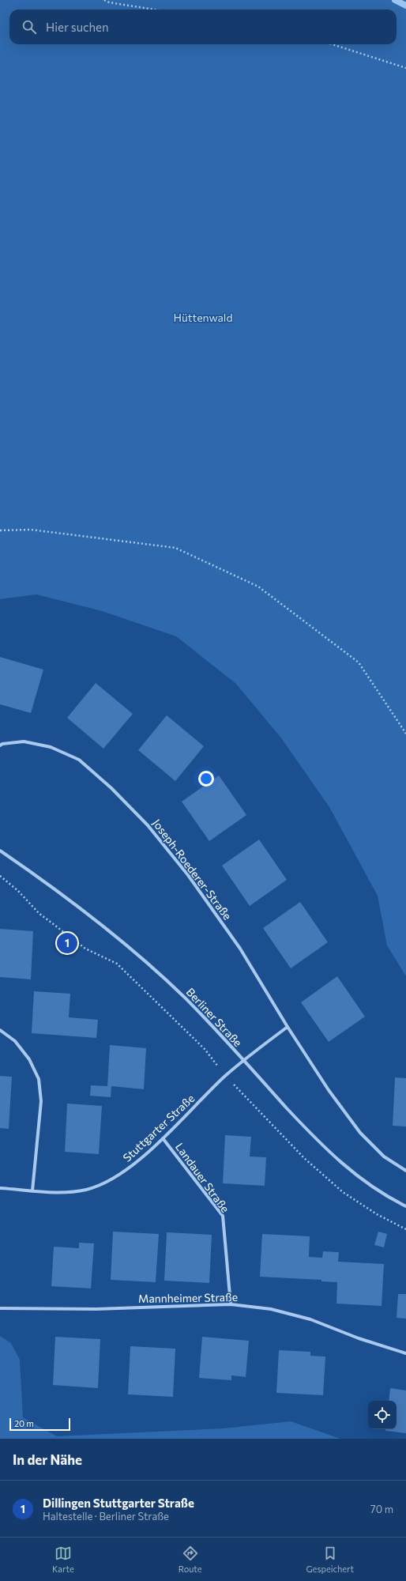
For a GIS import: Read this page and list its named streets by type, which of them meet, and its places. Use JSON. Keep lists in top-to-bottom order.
{
  "streets": {
    "street": [
      "Joseph-Roederer-Straße",
      "Berliner Straße",
      "Stuttgarter Straße",
      "Landauer Straße",
      "Mannheimer Straße"
    ]
  },
  "crossings": [
    ["Berliner Straße", "Stuttgarter Straße"],
    ["Stuttgarter Straße", "Landauer Straße"],
    ["Landauer Straße", "Mannheimer Straße"]
  ],
  "parks": ["Hüttenwald"],
  "scale_bar": "20 m",
  "page": {
    "search": "Hier suchen",
    "pins": "1",
    "scale": "20 m",
    "heading": "In der Nähe",
    "list": [
      {
        "mark": "1",
        "name": "Dillingen Stuttgarter Straße",
        "note": "Haltestelle · Berliner Straße",
        "value": "70 m"
      }
    ],
    "nav": ["Karte", "Route", "Gespeichert"]
  }
}
